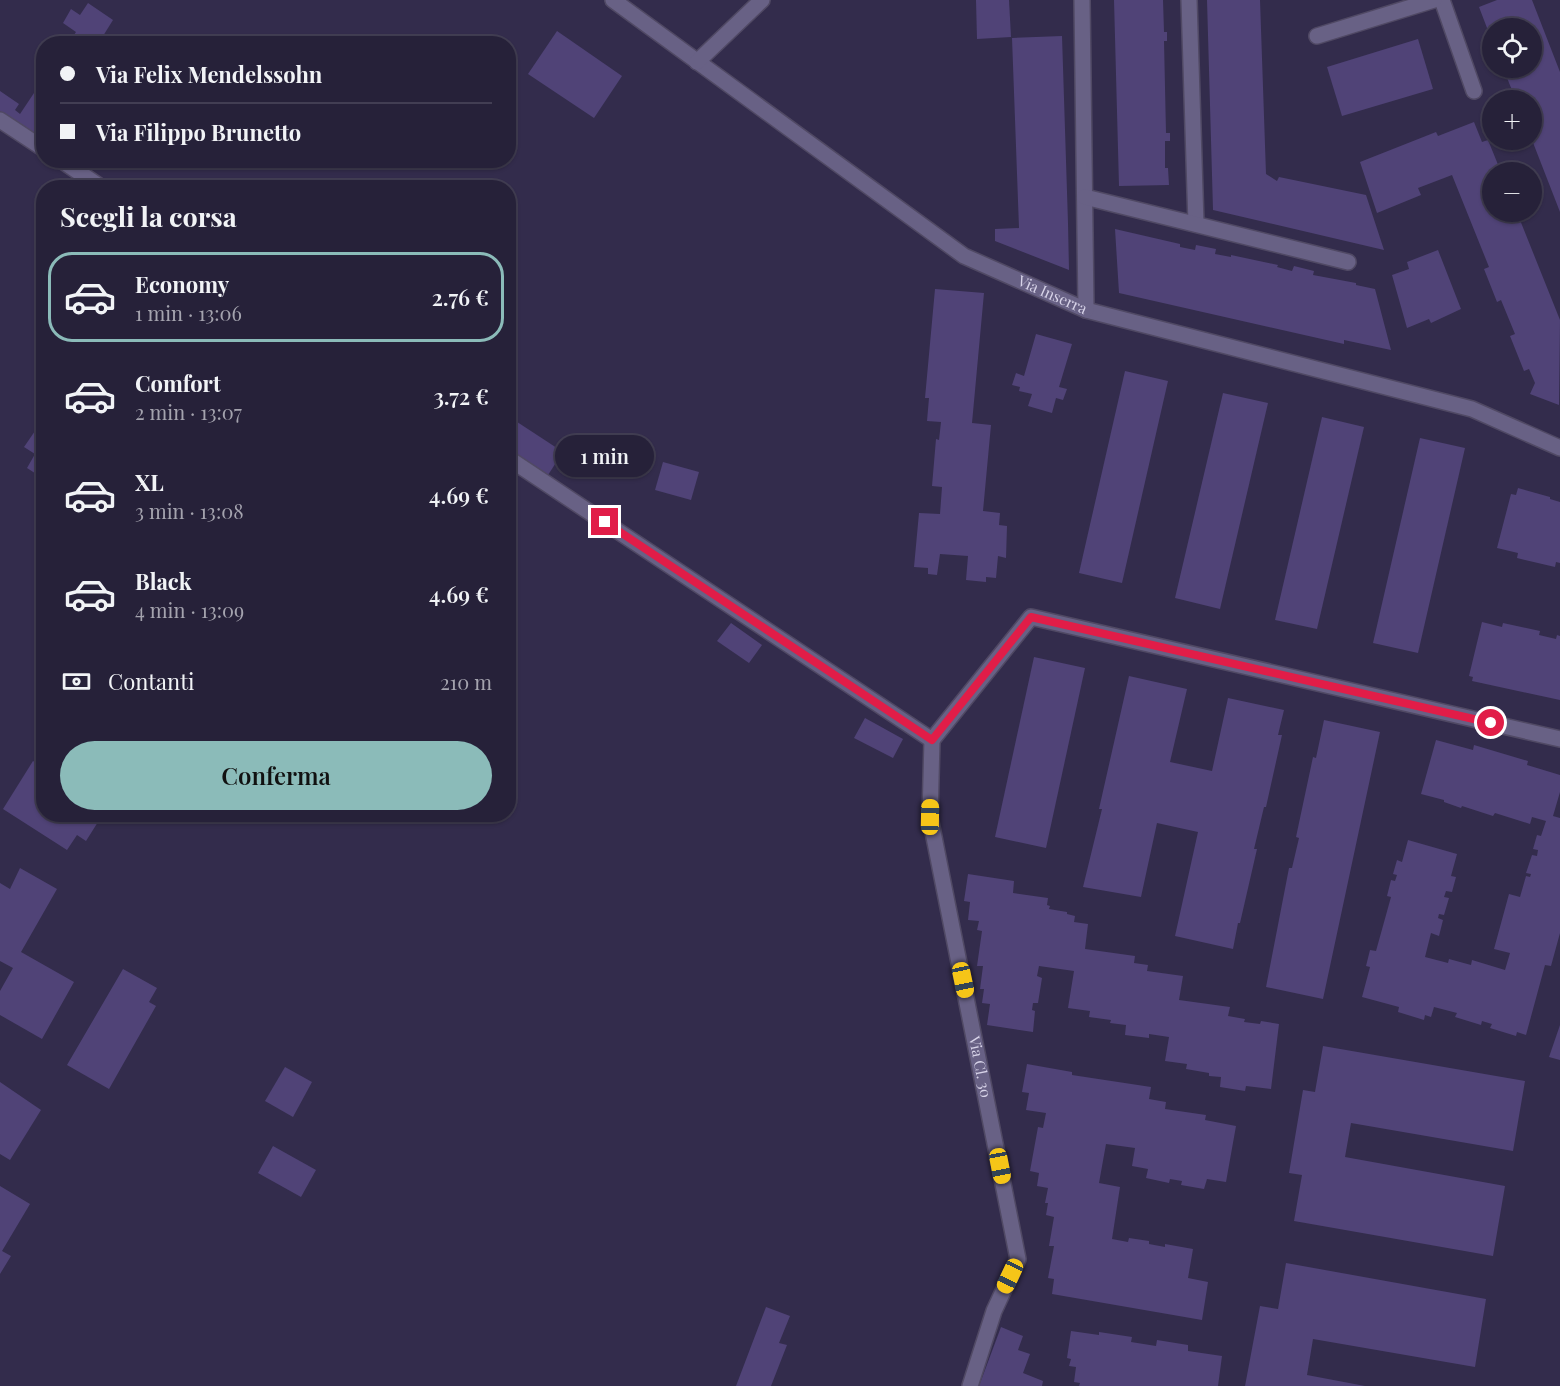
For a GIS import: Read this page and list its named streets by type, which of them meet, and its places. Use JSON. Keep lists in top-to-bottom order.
{
  "streets": {
    "street": ["Via Inserra", "Via Cl. 30"]
  },
  "page": {
    "map_buttons": ["+", "−"],
    "banner": ["Via Felix Mendelssohn", "Via Filippo Brunetto"],
    "heading": "Scegli la corsa",
    "list": [
      {
        "name": "Economy",
        "note": "1 min · 13:06",
        "value": "2.76 €"
      },
      {
        "name": "Comfort",
        "note": "2 min · 13:07",
        "value": "3.72 €"
      },
      {
        "name": "XL",
        "note": "3 min · 13:08",
        "value": "4.69 €"
      },
      {
        "name": "Black",
        "note": "4 min · 13:09",
        "value": "4.69 €"
      }
    ],
    "bubble": "1 min",
    "pay": ["Contanti", "210 m"],
    "buttons": "Conferma"
  }
}
